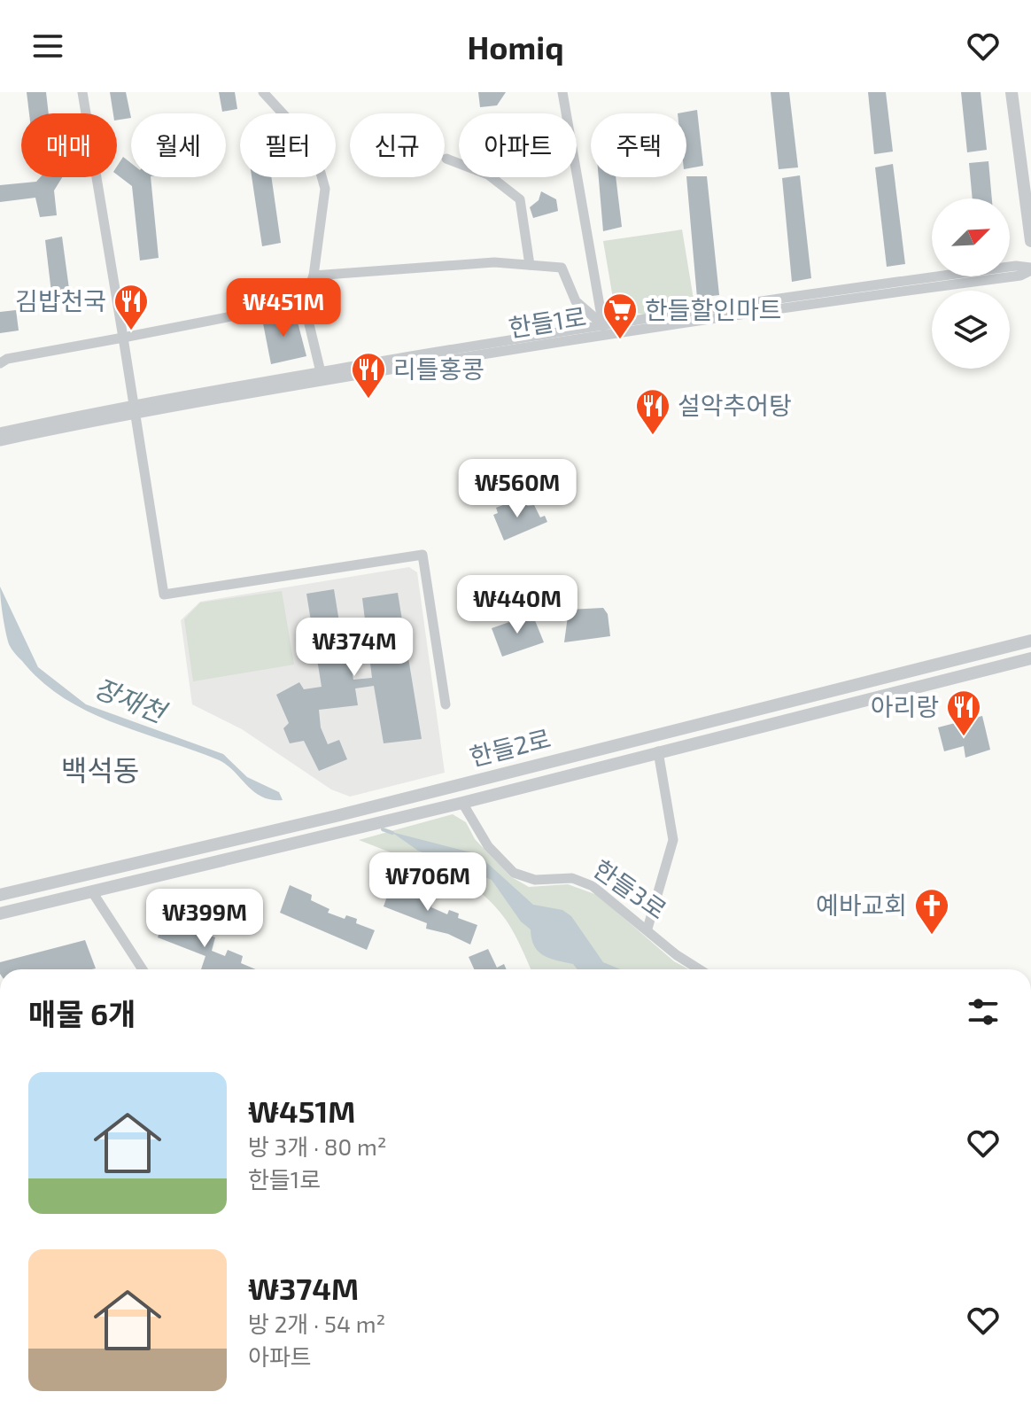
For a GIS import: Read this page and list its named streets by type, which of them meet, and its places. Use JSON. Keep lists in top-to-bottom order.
{
  "streets": {
    "street": ["한들1로", "한들2로", "한들3로"]
  },
  "crossings": [
    ["한들2로", "한들3로"]
  ],
  "districts": ["백석동"],
  "water": ["장재천"],
  "places": {
    "restaurant": [
      "김밥천국",
      "리틀홍콩",
      "설악추어탕",
      "아리랑"
    ],
    "supermarket": ["한들할인마트"],
    "church": ["예바교회"]
  },
  "north": "top right",
  "page": {
    "header": "Homiq",
    "chip": [
      "매매",
      "월세",
      "필터",
      "신규",
      "아파트",
      "주택"
    ],
    "price": [
      "₩451M",
      "₩560M",
      "₩440M",
      "₩374M",
      "₩706M",
      "₩399M"
    ],
    "heading": "매물 6개",
    "list": [
      {
        "name": "₩451M",
        "note": "방 3개 · 80 m² · 한들1로"
      },
      {
        "name": "₩374M",
        "note": "방 2개 · 54 m² · 아파트"
      }
    ]
  }
}
